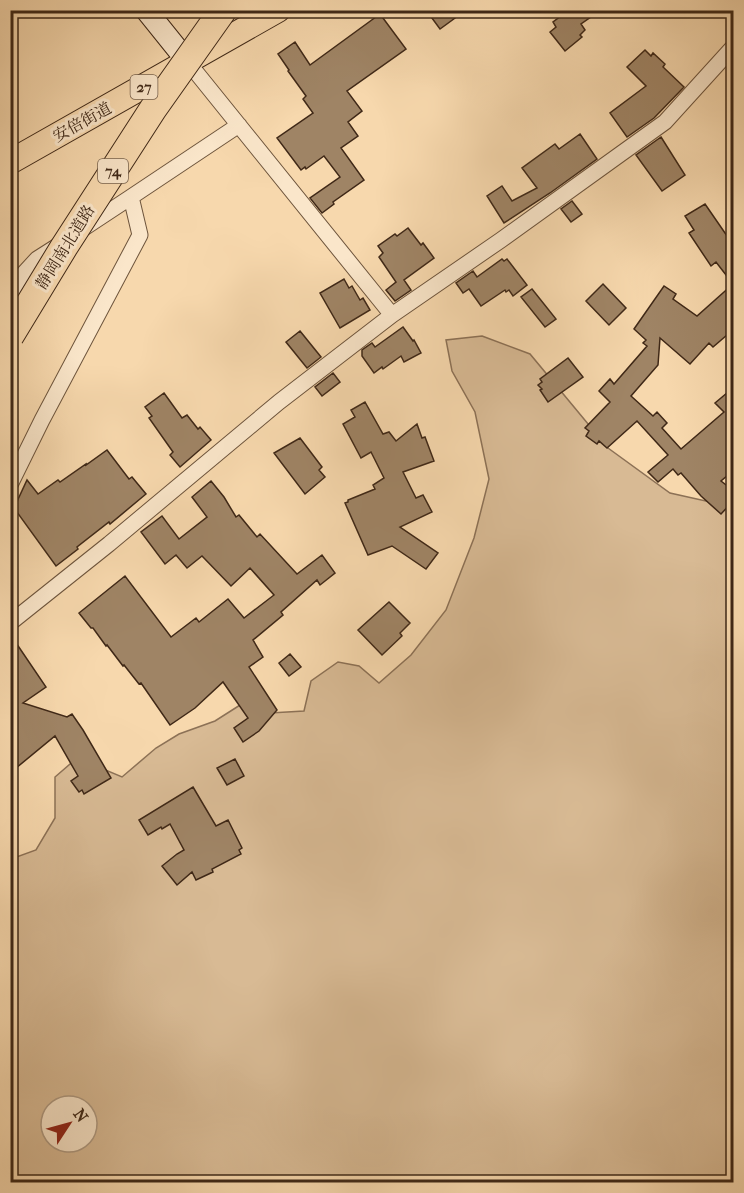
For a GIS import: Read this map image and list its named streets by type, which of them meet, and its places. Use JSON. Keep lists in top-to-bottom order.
{
  "streets": {
    "highway": ["74", "静岡南北道路"],
    "main road": ["27", "安倍街道"]
  },
  "north": "top right"
}
